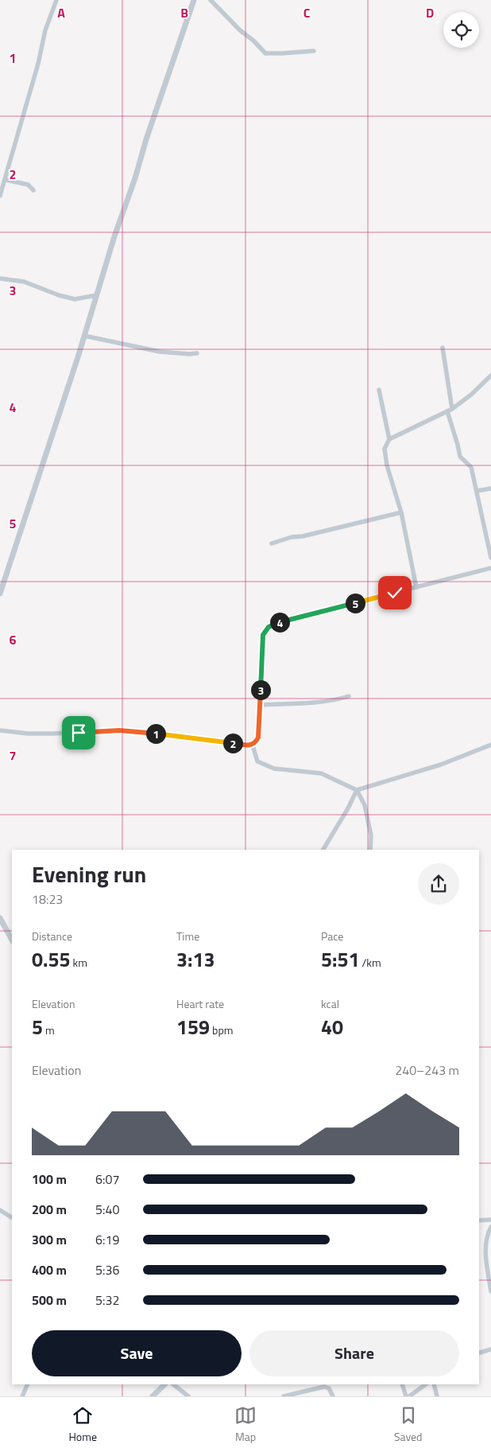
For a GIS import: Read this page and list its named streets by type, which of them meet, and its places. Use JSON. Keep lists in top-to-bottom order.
{
  "page": {
    "pins": [
      "5",
      "4",
      "3",
      "1",
      "2"
    ],
    "heading": ["Evening run", "18:23"],
    "stats": [
      ["Distance", "0.55 km"],
      ["Time", "3:13"],
      ["Pace", "5:51 /km"],
      ["Elevation", "5 m"],
      ["Heart rate", "159 bpm"],
      ["kcal", "40"]
    ],
    "chart": ["Elevation", "240–243 m"],
    "list": [
      {
        "name": "100 m",
        "note": "6:07"
      },
      {
        "name": "200 m",
        "note": "5:40"
      },
      {
        "name": "300 m",
        "note": "6:19"
      },
      {
        "name": "400 m",
        "note": "5:36"
      },
      {
        "name": "500 m",
        "note": "5:32"
      }
    ],
    "buttons": ["Save", "Share"],
    "tabs": ["Home", "Map", "Saved"]
  },
  "grid": {
    "columns": [
      "A",
      "B",
      "C",
      "D"
    ],
    "rows": [
      "1",
      "2",
      "3",
      "4",
      "5",
      "6",
      "7"
    ]
  }
}
